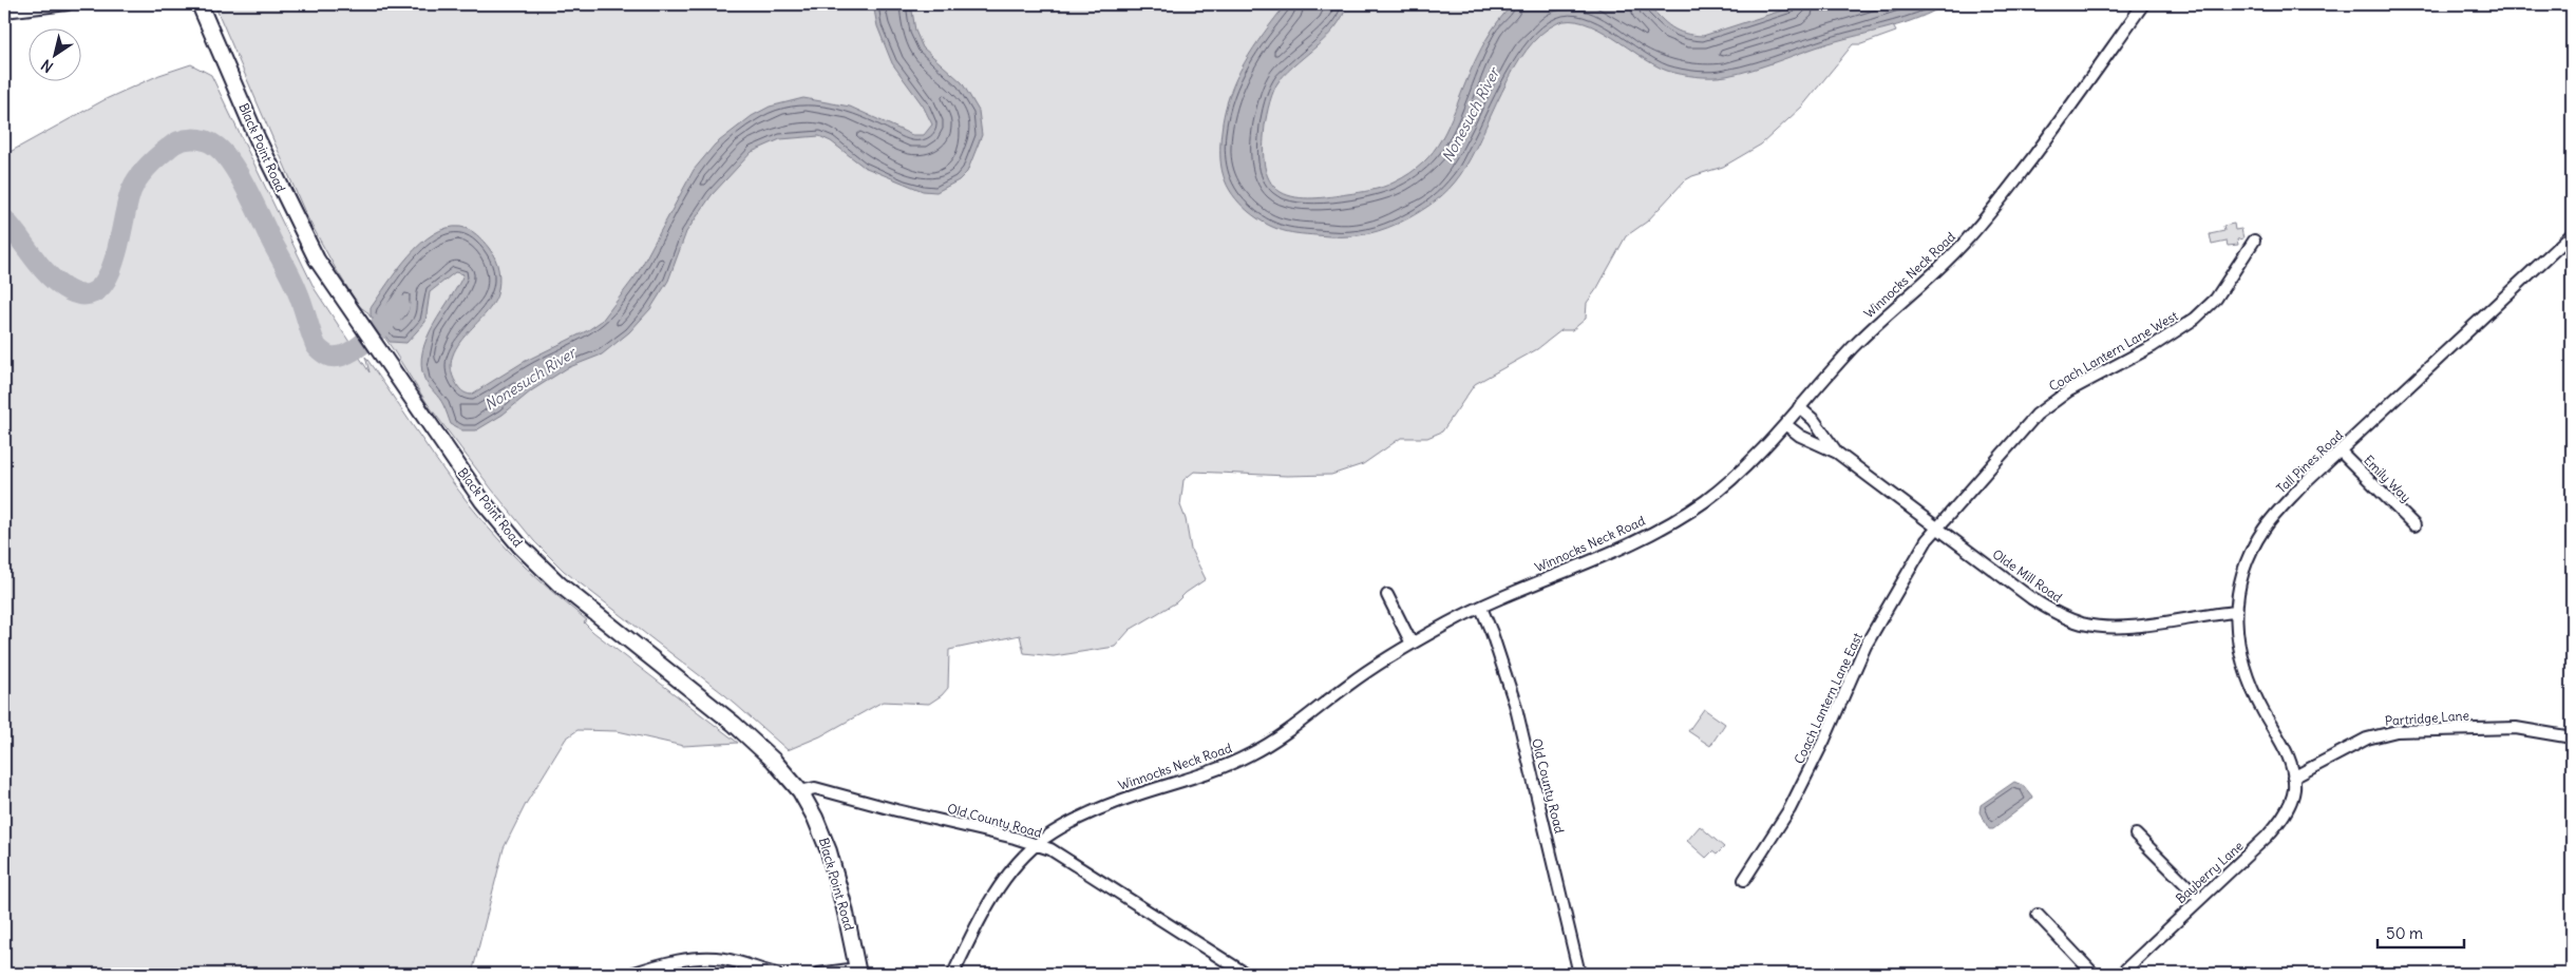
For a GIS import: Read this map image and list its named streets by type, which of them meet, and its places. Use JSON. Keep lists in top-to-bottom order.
{
  "streets": {
    "main road": ["Black Point Road"],
    "street": [
      "Winnocks Neck Road",
      "Coach Lantern Lane West",
      "Tall Pines Road",
      "Emily Way",
      "Olde Mill Road",
      "Coach Lantern Lane East",
      "Partridge Lane",
      "Old County Road",
      "Bayberry Lane"
    ]
  },
  "crossings": [
    ["Black Point Road", "Old County Road"],
    ["Winnocks Neck Road", "Olde Mill Road"],
    ["Winnocks Neck Road", "Old County Road"],
    ["Coach Lantern Lane West", "Olde Mill Road"],
    ["Coach Lantern Lane West", "Coach Lantern Lane East"],
    ["Tall Pines Road", "Emily Way"],
    ["Tall Pines Road", "Olde Mill Road"],
    ["Tall Pines Road", "Partridge Lane"],
    ["Tall Pines Road", "Bayberry Lane"],
    ["Olde Mill Road", "Coach Lantern Lane East"],
    ["Partridge Lane", "Bayberry Lane"]
  ],
  "water": ["Nonesuch River"],
  "scale_bar": "50 m",
  "north": "bottom left"
}
